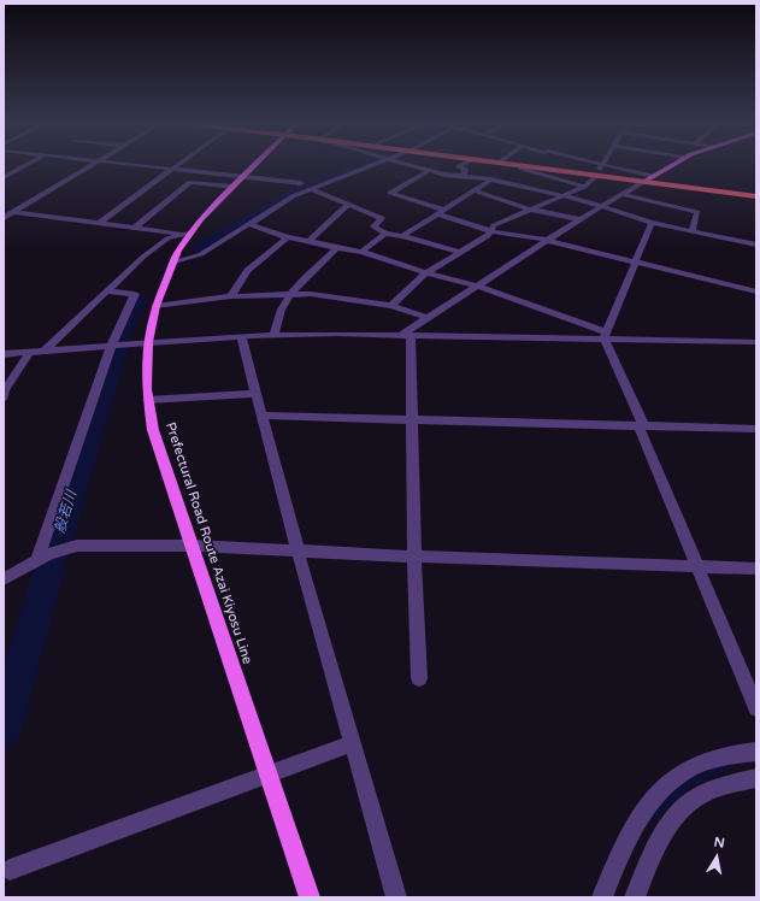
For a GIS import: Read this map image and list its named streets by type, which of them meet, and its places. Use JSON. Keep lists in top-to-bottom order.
{
  "streets": {
    "main road": ["Prefectural Road Route Azai Kiyosu Line"]
  },
  "water": ["般若川"],
  "north": "top"
}
